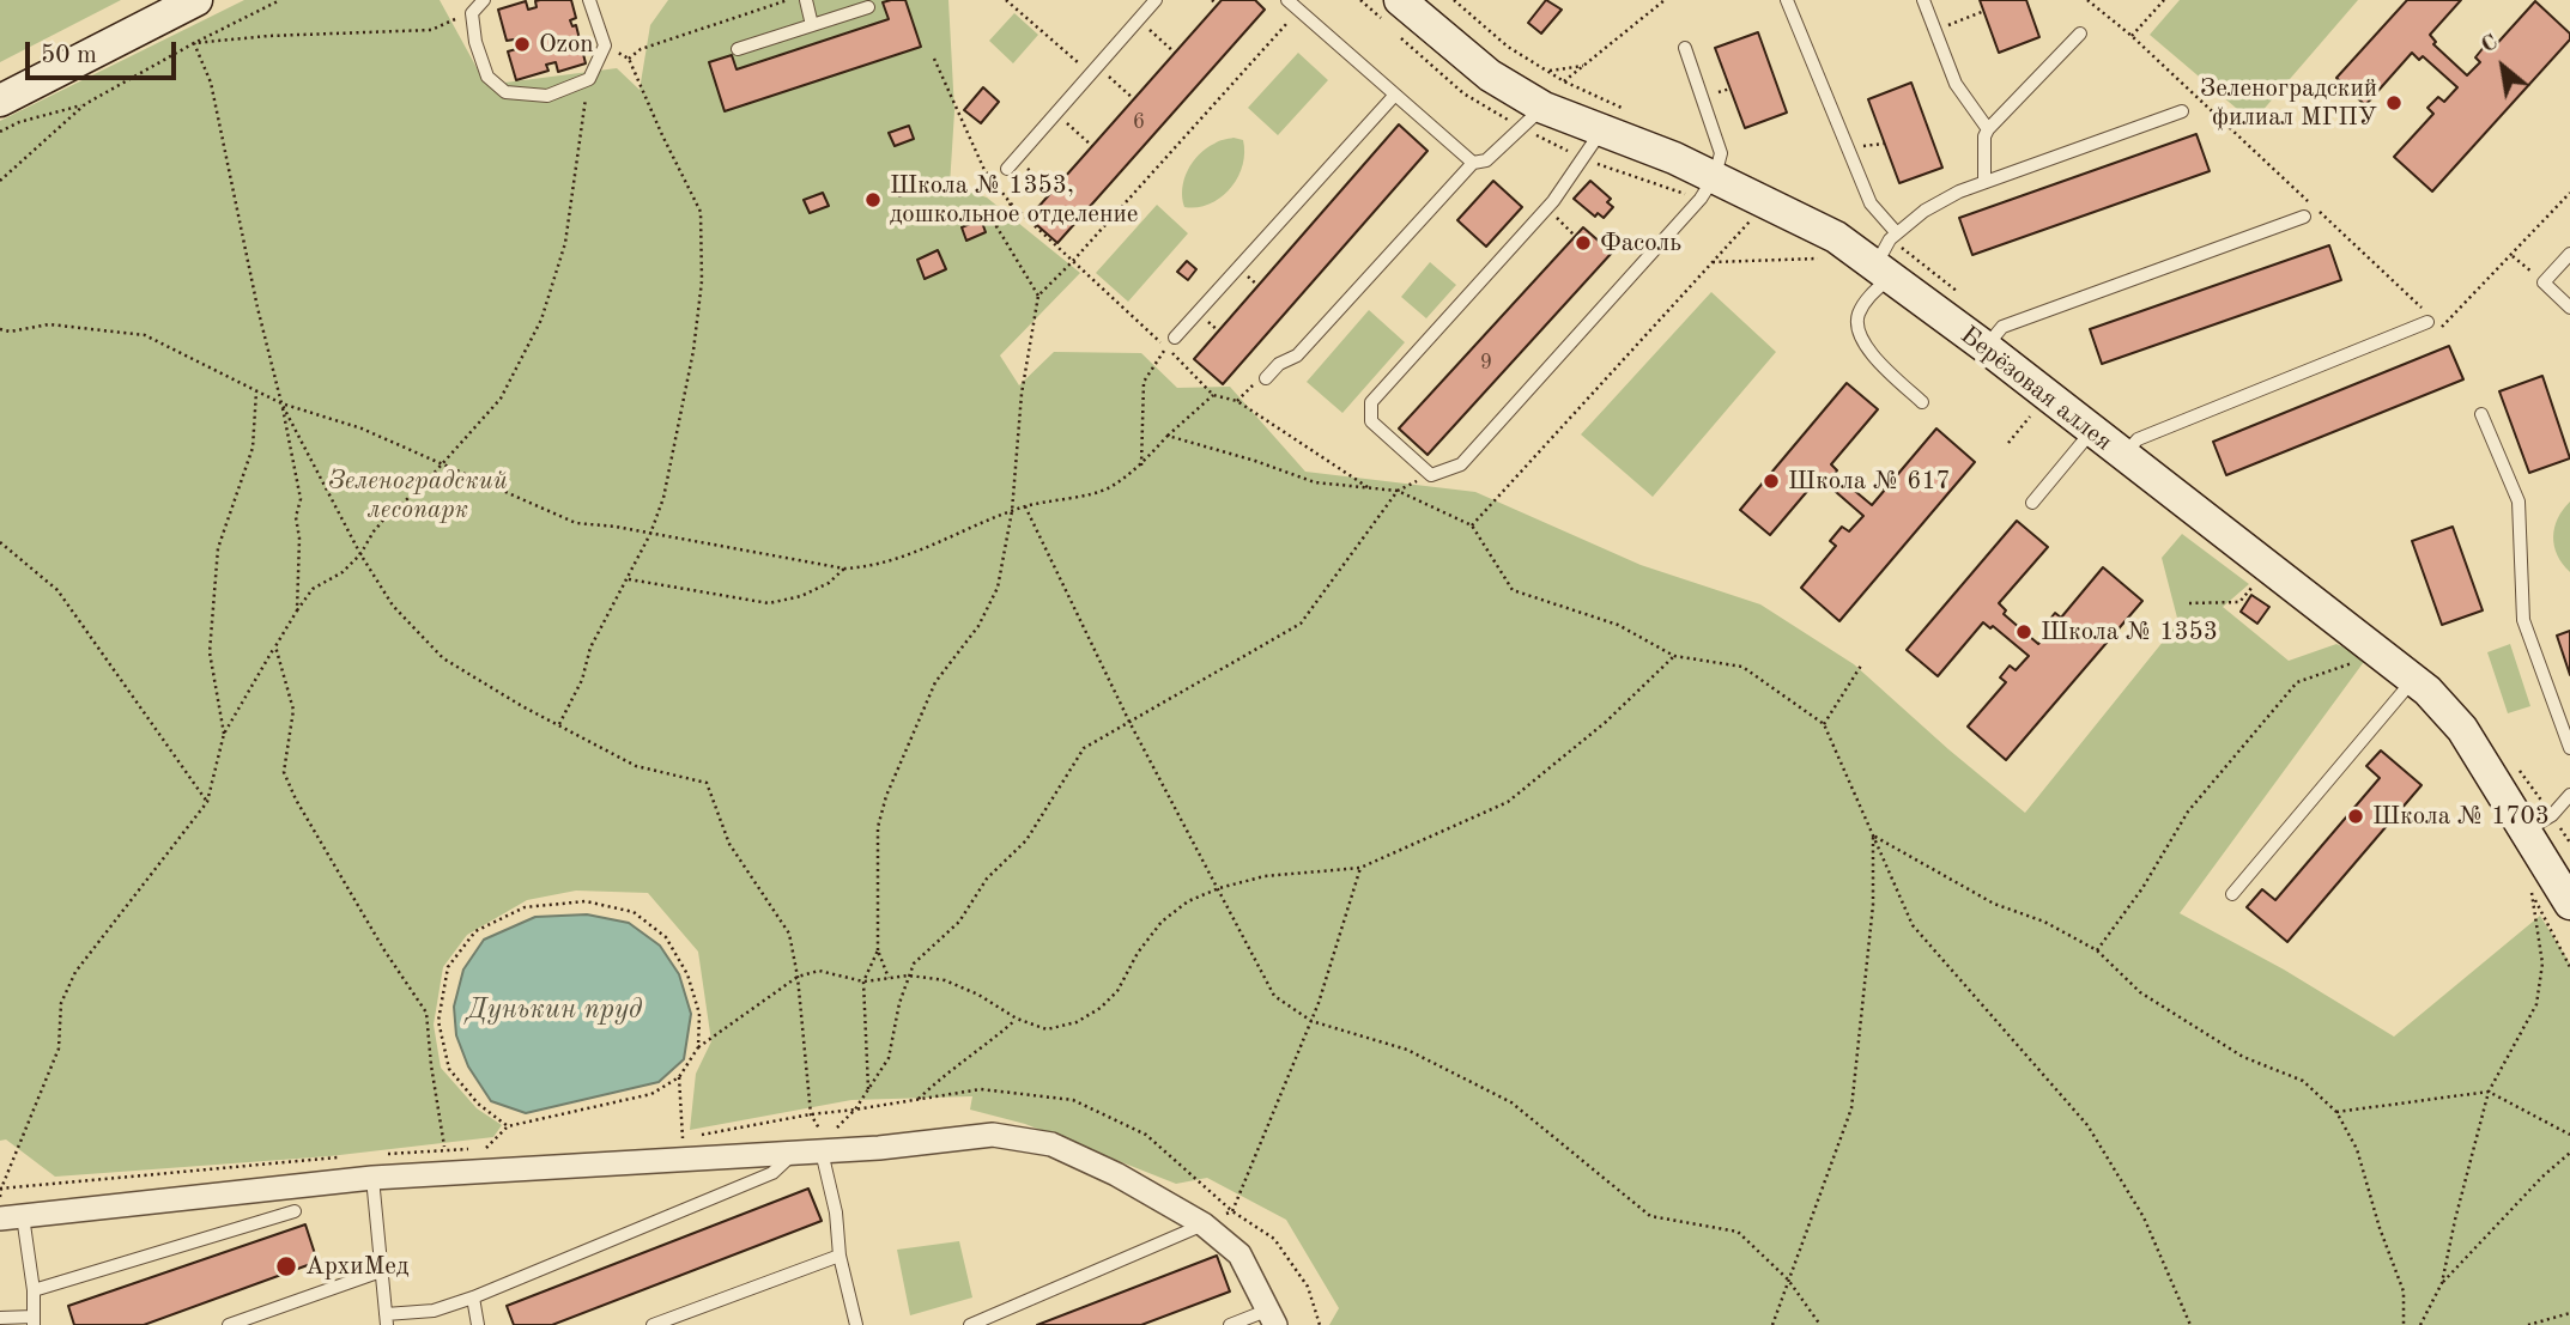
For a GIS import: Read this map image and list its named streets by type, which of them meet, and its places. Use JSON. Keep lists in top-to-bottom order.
{
  "streets": {
    "street": ["Берёзовая аллея"]
  },
  "water": ["Дунькин пруд"],
  "parks": ["Зеленоградский лесопарк"],
  "places": [
    "Ozon",
    "Зеленоградский филиал МГПУ",
    "Школа № 1353, дошкольное отделение",
    "Фасоль",
    "Школа № 617",
    "Школа № 1353",
    "Школа № 1703",
    "АрхиМед"
  ],
  "house_numbers": ["6", "9"],
  "scale_bar": "50 m",
  "north": "top left"
}
